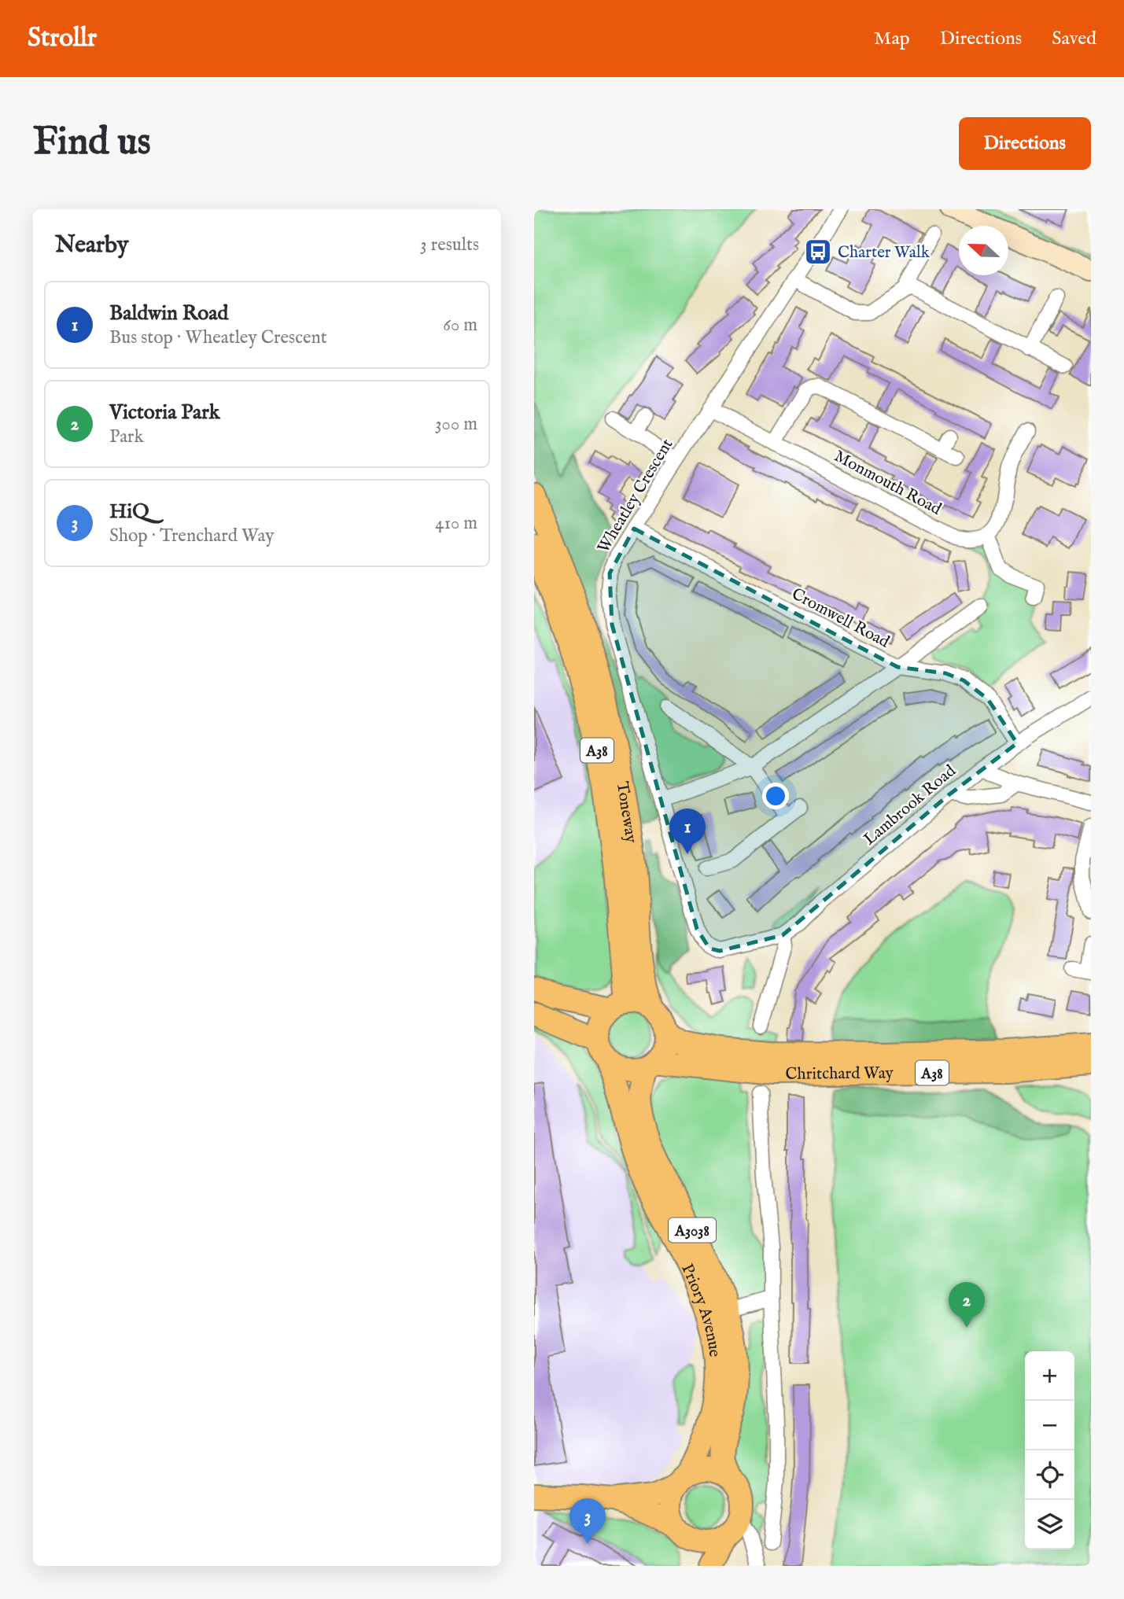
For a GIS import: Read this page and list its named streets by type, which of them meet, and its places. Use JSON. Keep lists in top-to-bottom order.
{
  "streets": {
    "main road": [
      "A38",
      "Toneway",
      "Chritchard Way",
      "A3038",
      "Priory Avenue"
    ],
    "street": [
      "Monmouth Road",
      "Wheatley Crescent",
      "Cromwell Road",
      "Lambrook Road"
    ]
  },
  "crossings": [
    ["Monmouth Road", "Wheatley Crescent"],
    ["Wheatley Crescent", "Cromwell Road"],
    ["Wheatley Crescent", "Lambrook Road"],
    ["Cromwell Road", "Lambrook Road"],
    ["A38", "Toneway"],
    ["A38", "Chritchard Way"],
    ["A38", "Priory Avenue"],
    ["Toneway", "Chritchard Way"],
    ["Toneway", "Priory Avenue"],
    ["Chritchard Way", "Priory Avenue"],
    ["A3038", "Priory Avenue"]
  ],
  "places": {
    "bus stop": ["Charter Walk"]
  },
  "north": "left",
  "page": {
    "header": "Strollr",
    "nav": ["Map", "Directions", "Saved"],
    "buttons": "Directions",
    "title": "Find us",
    "heading": ["Nearby", "3 results"],
    "list": [
      {
        "mark": "1",
        "name": "Baldwin Road",
        "note": "Bus stop · Wheatley Crescent",
        "value": "60 m"
      },
      {
        "mark": "2",
        "name": "Victoria Park",
        "note": "Park",
        "value": "300 m"
      },
      {
        "mark": "3",
        "name": "HiQ",
        "note": "Shop · Trenchard Way",
        "value": "410 m"
      }
    ],
    "pins": ["1", "2", "3"],
    "map_buttons": ["+", "−"]
  }
}
